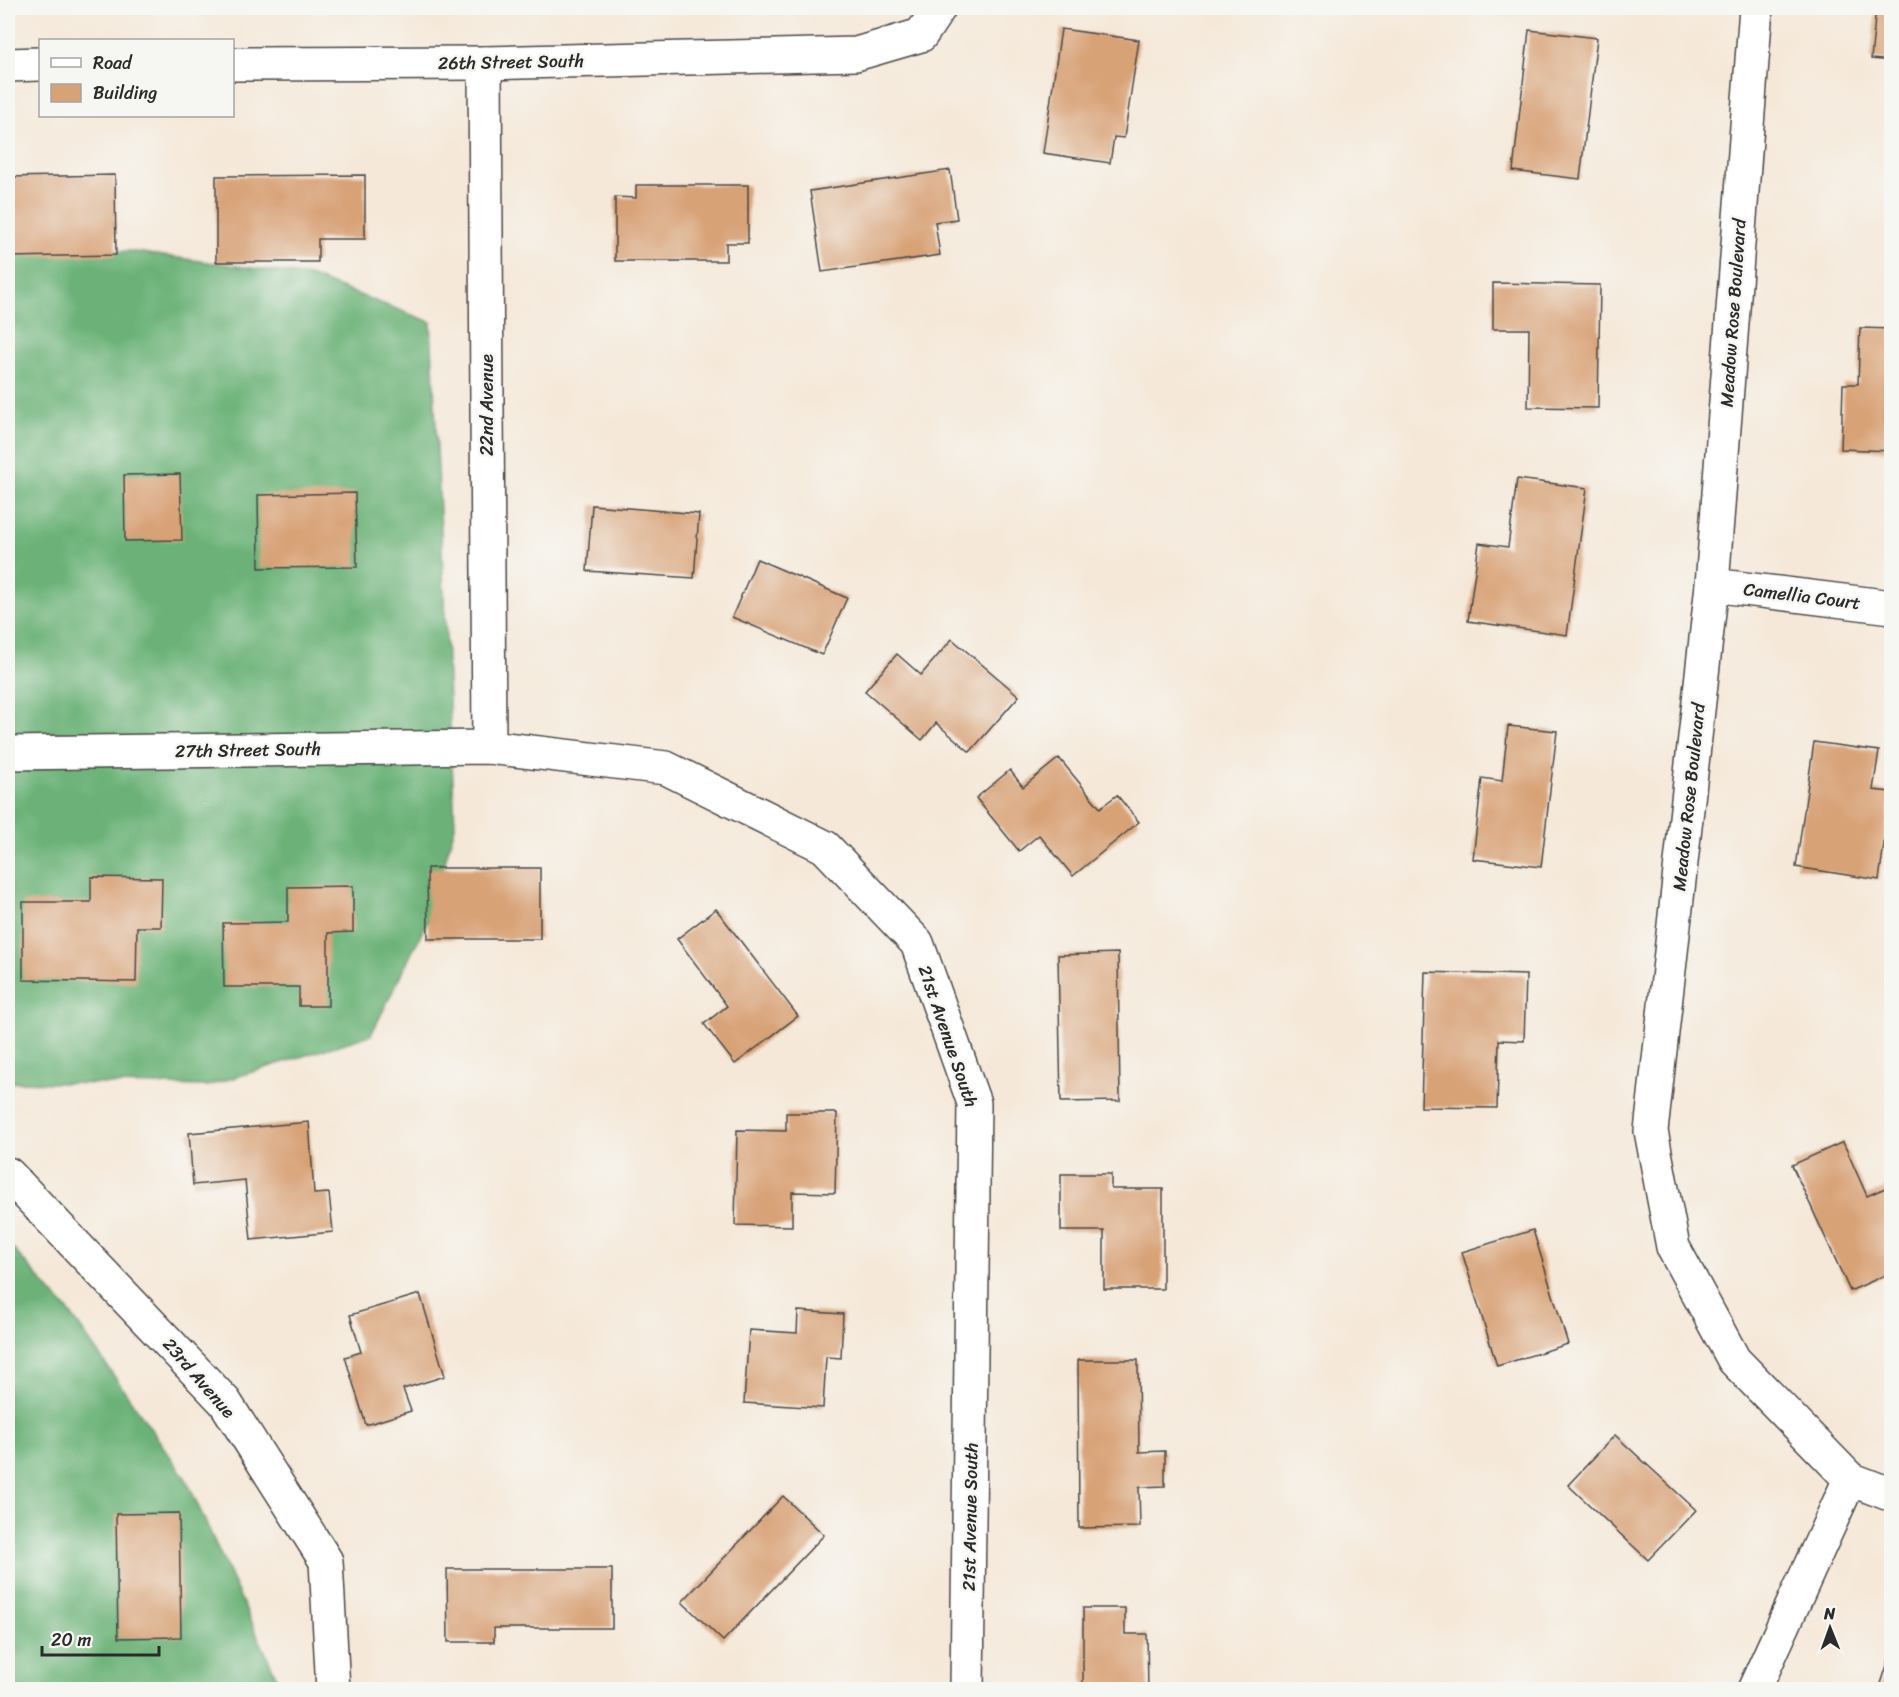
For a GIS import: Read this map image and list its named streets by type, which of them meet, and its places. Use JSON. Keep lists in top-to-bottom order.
{
  "streets": {
    "street": [
      "26th Street South",
      "Meadow Rose Boulevard",
      "22nd Avenue",
      "Camellia Court",
      "27th Street South",
      "21st Avenue South",
      "23rd Avenue"
    ]
  },
  "crossings": [
    ["26th Street South", "22nd Avenue"],
    ["Meadow Rose Boulevard", "Camellia Court"],
    ["22nd Avenue", "27th Street South"],
    ["22nd Avenue", "21st Avenue South"],
    ["27th Street South", "21st Avenue South"]
  ],
  "legend": ["Road", "Building"],
  "scale_bar": "20 m",
  "north": "top"
}
